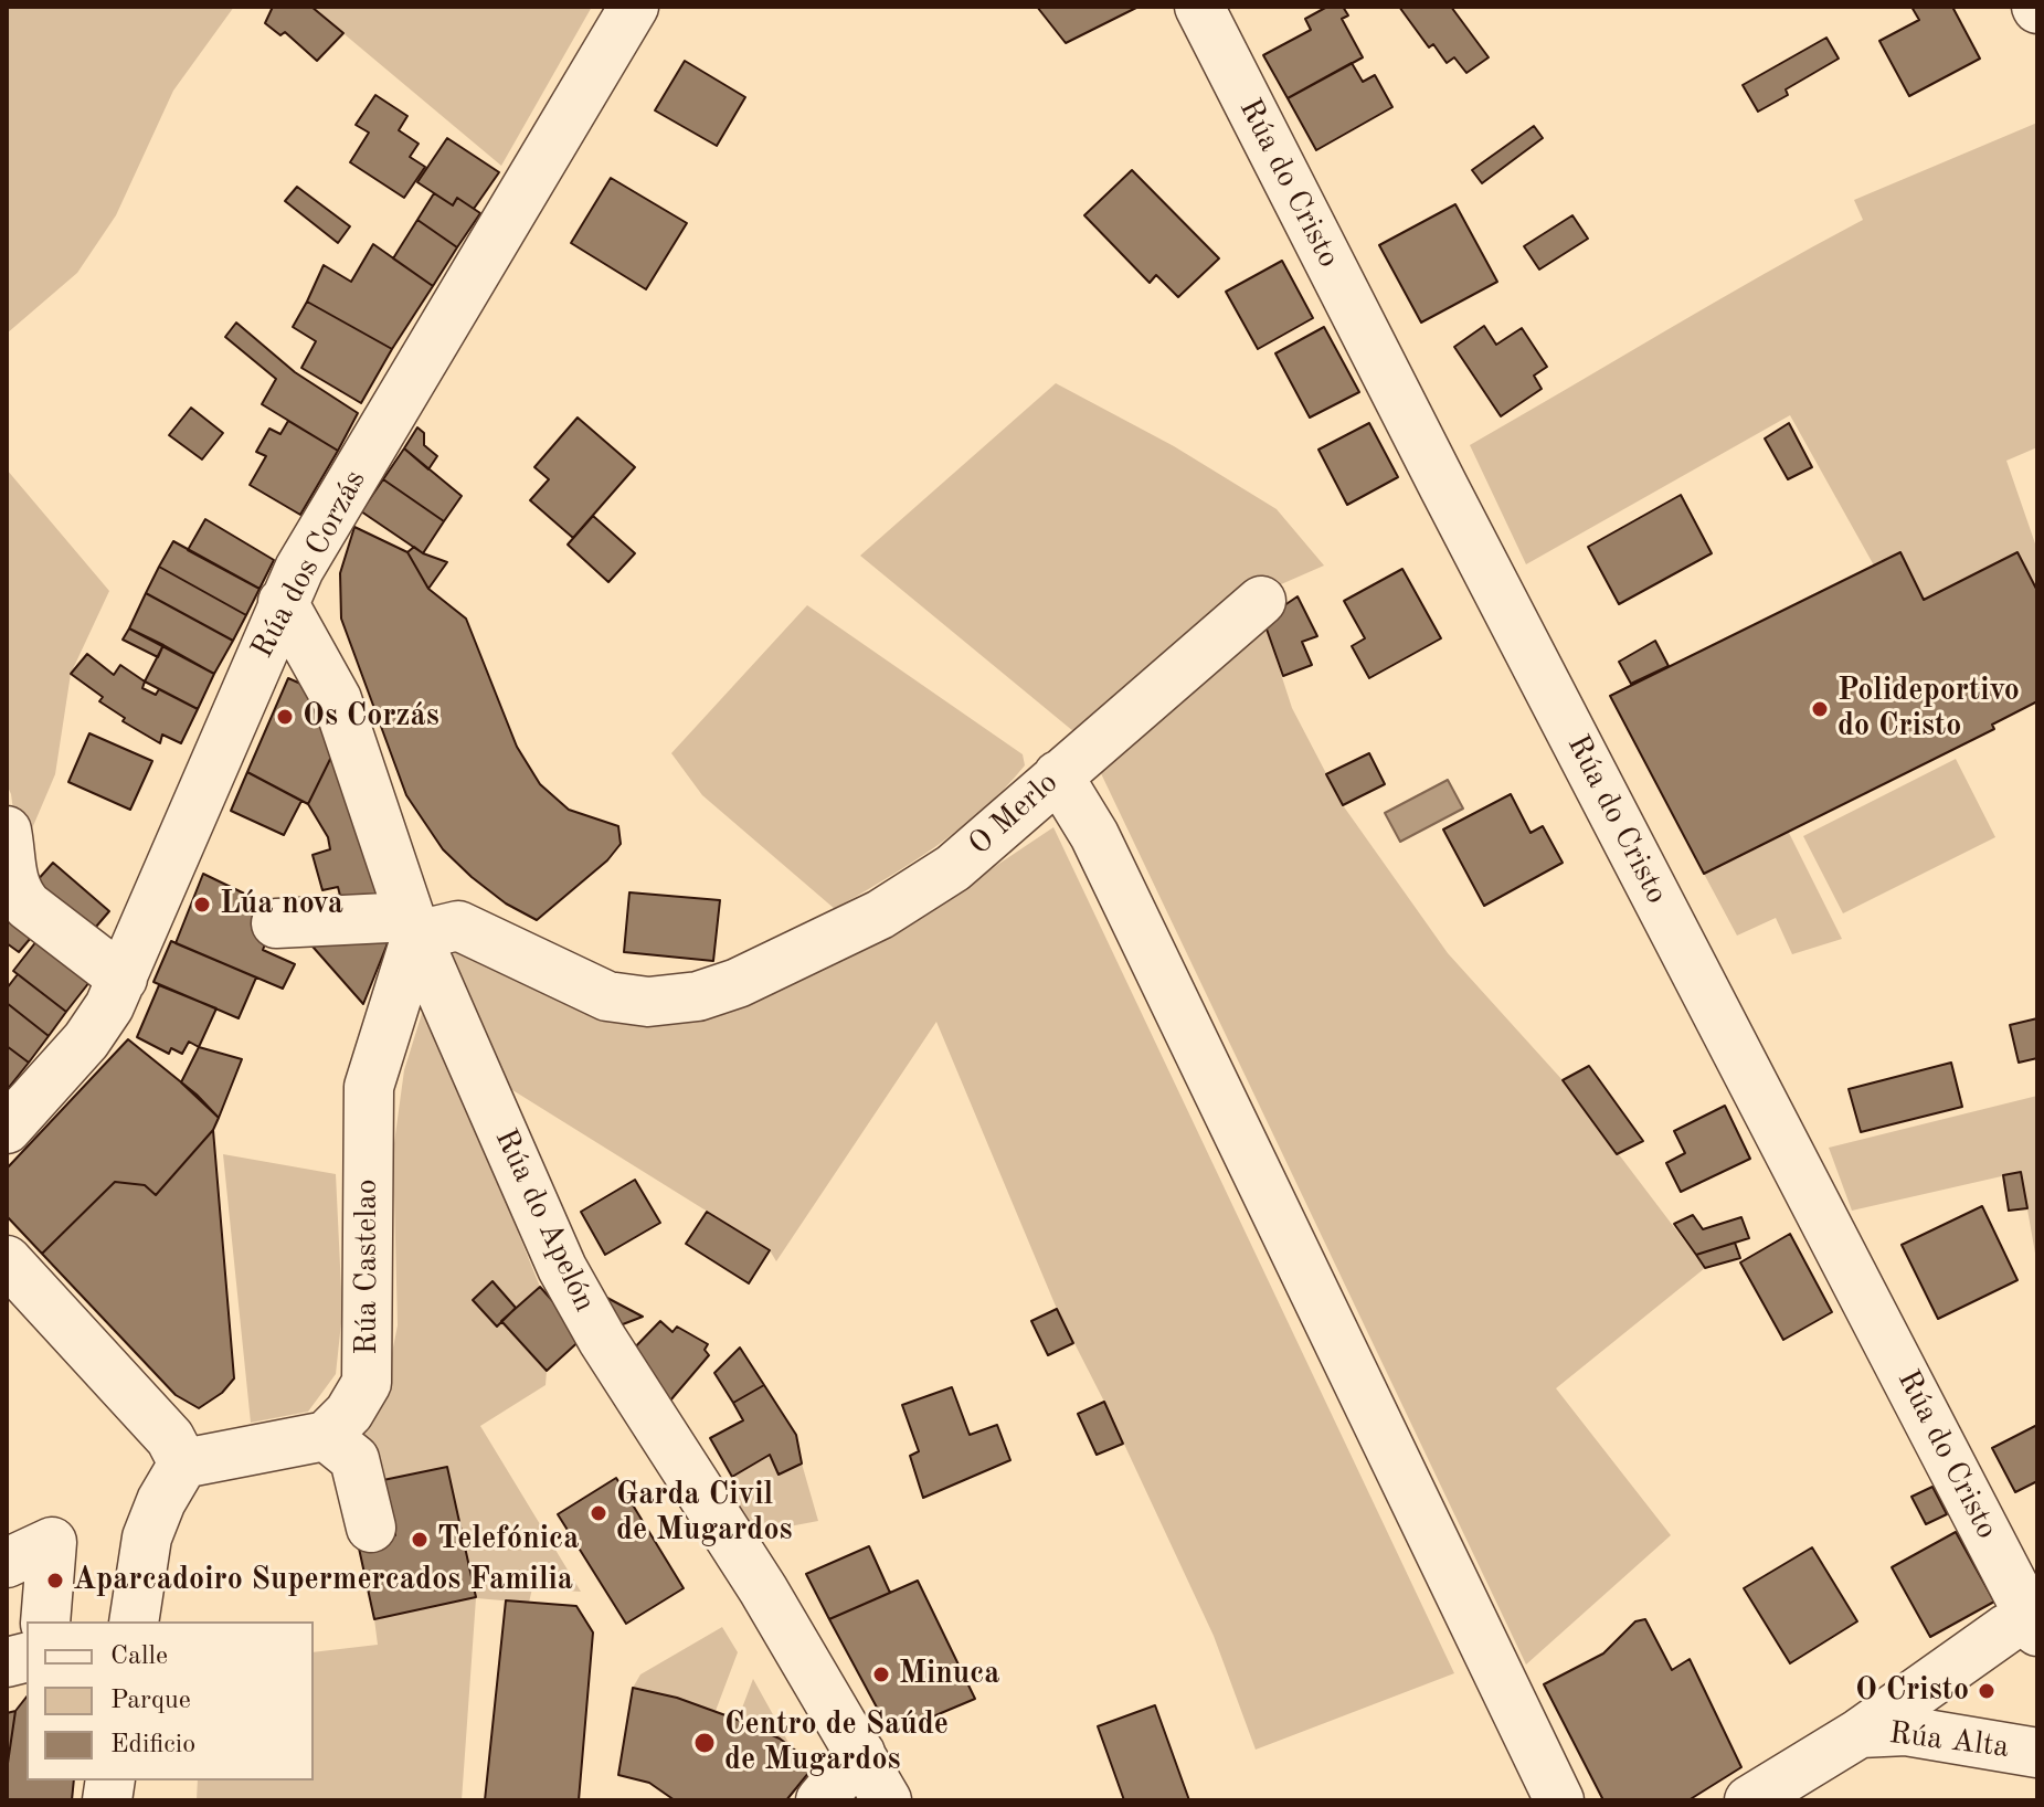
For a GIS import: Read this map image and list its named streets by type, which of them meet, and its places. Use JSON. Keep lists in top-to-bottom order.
{
  "streets": {
    "street": [
      "Rúa do Cristo",
      "Rúa dos Corzás",
      "O Merlo",
      "Rúa do Apelón",
      "Rúa Castelao",
      "Rúa Alta"
    ]
  },
  "crossings": [
    ["Rúa do Cristo", "Rúa Alta"],
    ["Rúa dos Corzás", "Rúa do Apelón"],
    ["O Merlo", "Rúa do Apelón"],
    ["O Merlo", "Rúa Castelao"],
    ["Rúa do Apelón", "Rúa Castelao"]
  ],
  "places": [
    "Polideportivo do Cristo",
    "Os Corzás",
    "Lúa nova",
    "Garda Civil de Mugardos",
    "Telefónica",
    "Aparcadoiro Supermercados Familia",
    "Minuca",
    "O Cristo",
    "Centro de Saúde de Mugardos"
  ],
  "legend": ["Calle", "Parque", "Edificio"]
}
